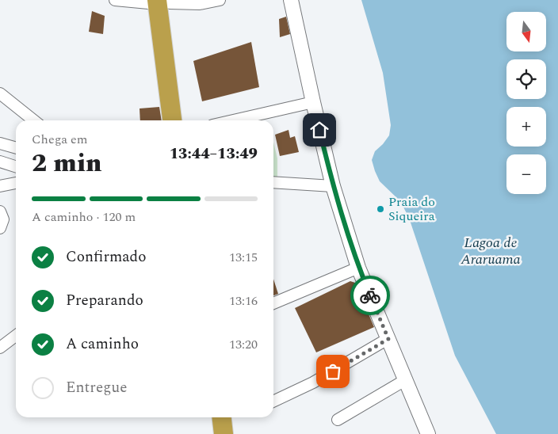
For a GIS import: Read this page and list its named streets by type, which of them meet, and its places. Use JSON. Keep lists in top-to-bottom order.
{
  "water": ["Lagoa de Araruama"],
  "places": ["Praia do Siqueira"],
  "north": "bottom",
  "page": {
    "map_buttons": ["+", "−"],
    "heading": ["2 min", "Chega em", "13:44–13:49"],
    "bar": "A caminho · 120 m",
    "list": [
      ["Confirmado", "13:15"],
      ["Preparando", "13:16"],
      ["A caminho", "13:20"],
      "Entregue"
    ]
  }
}
